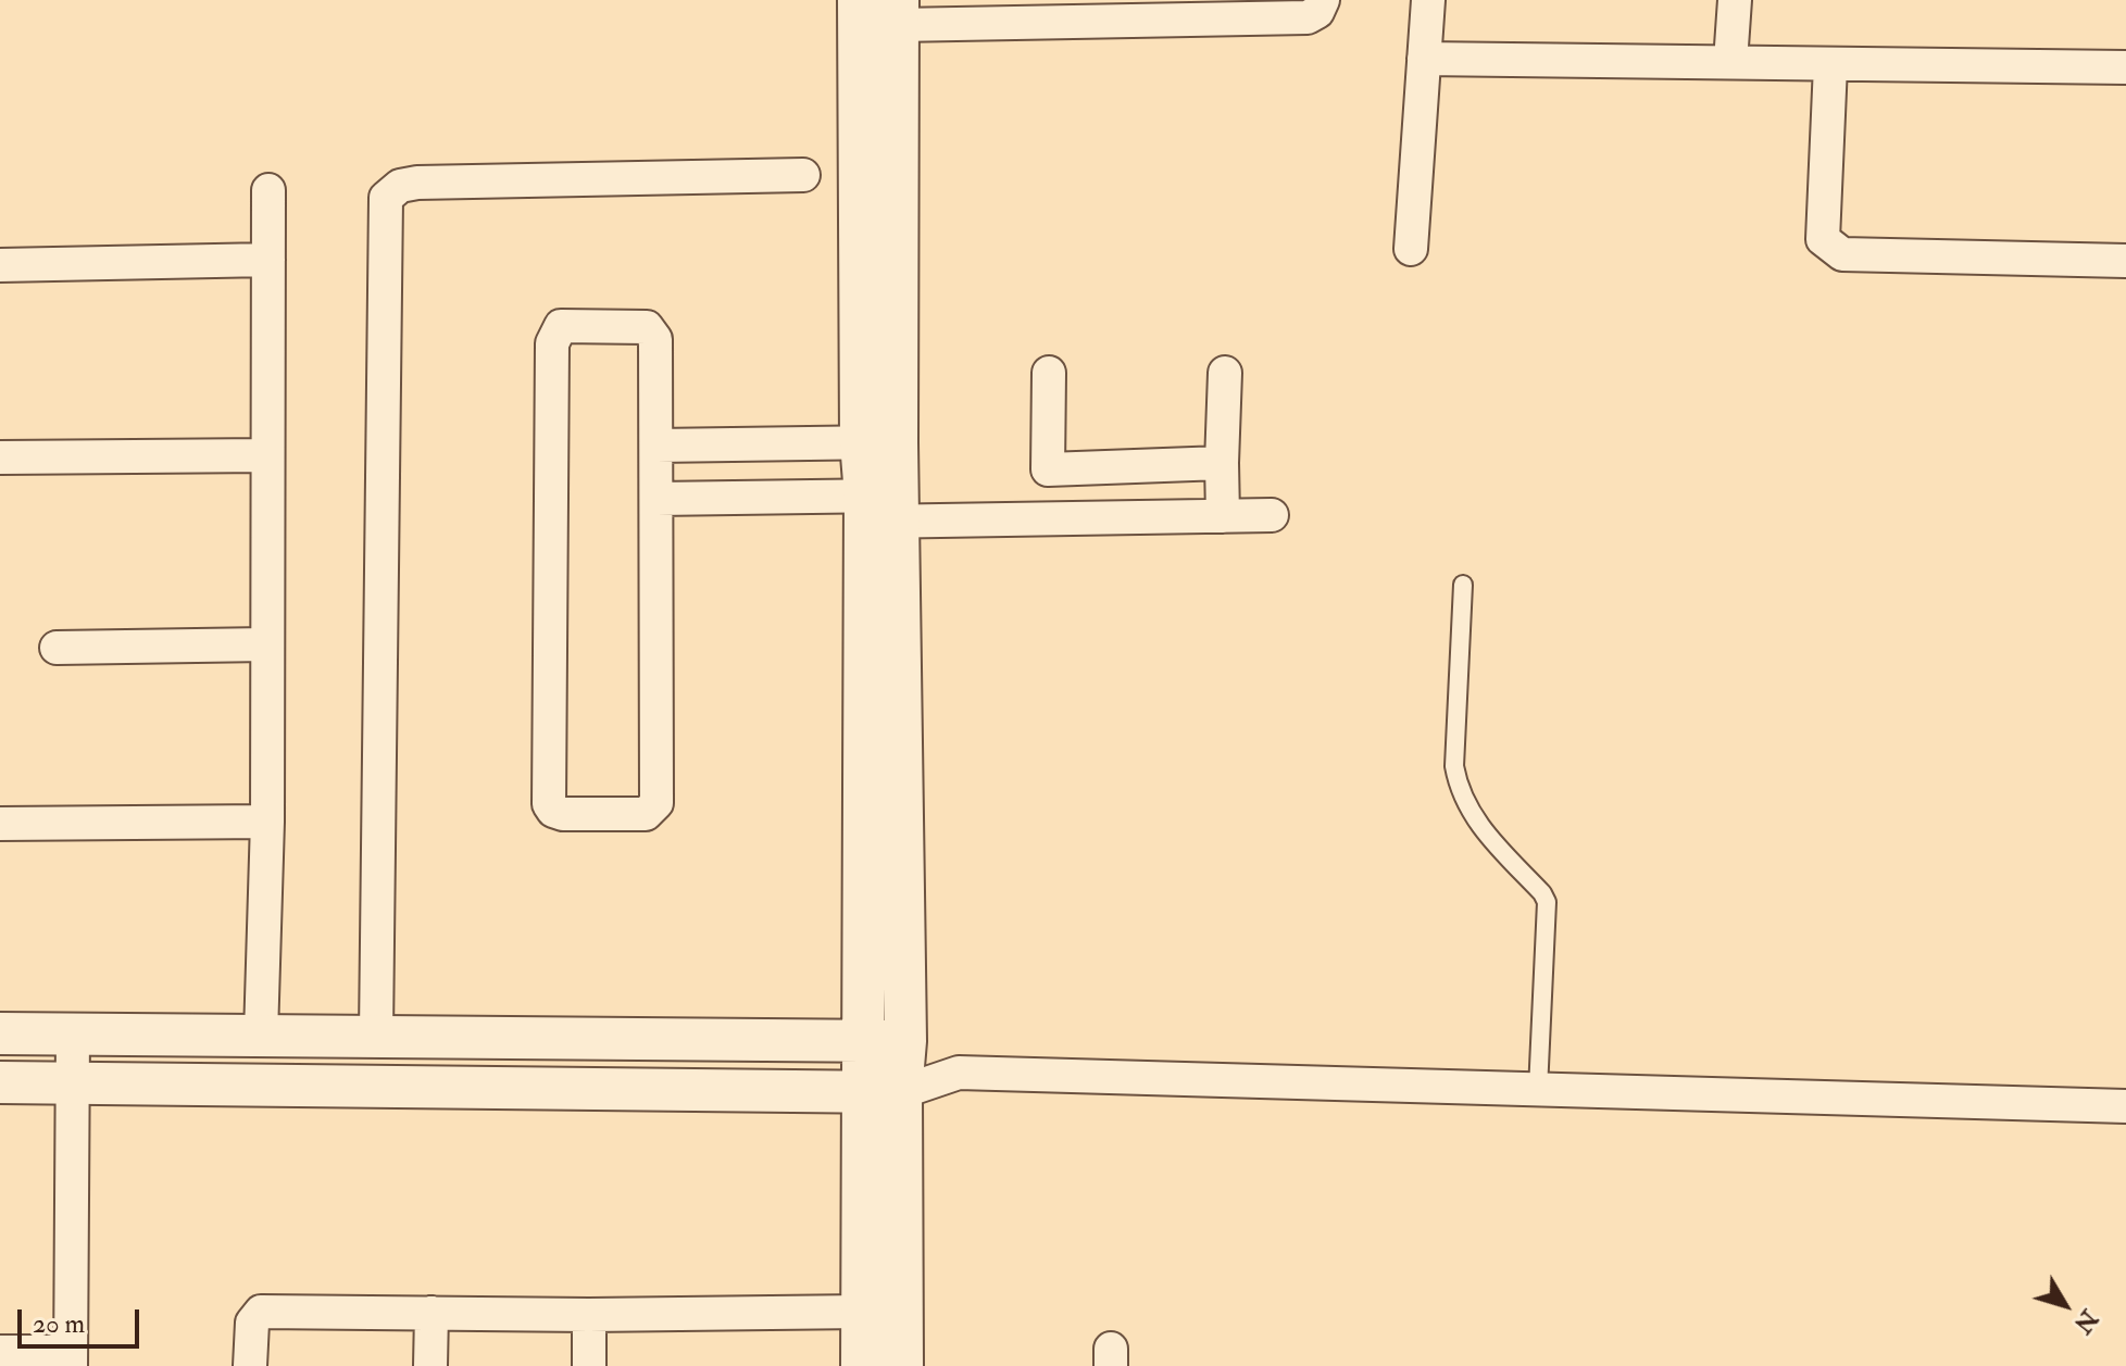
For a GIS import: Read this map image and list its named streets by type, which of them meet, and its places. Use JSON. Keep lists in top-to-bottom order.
{
  "scale_bar": "20 m",
  "north": "bottom right"
}
